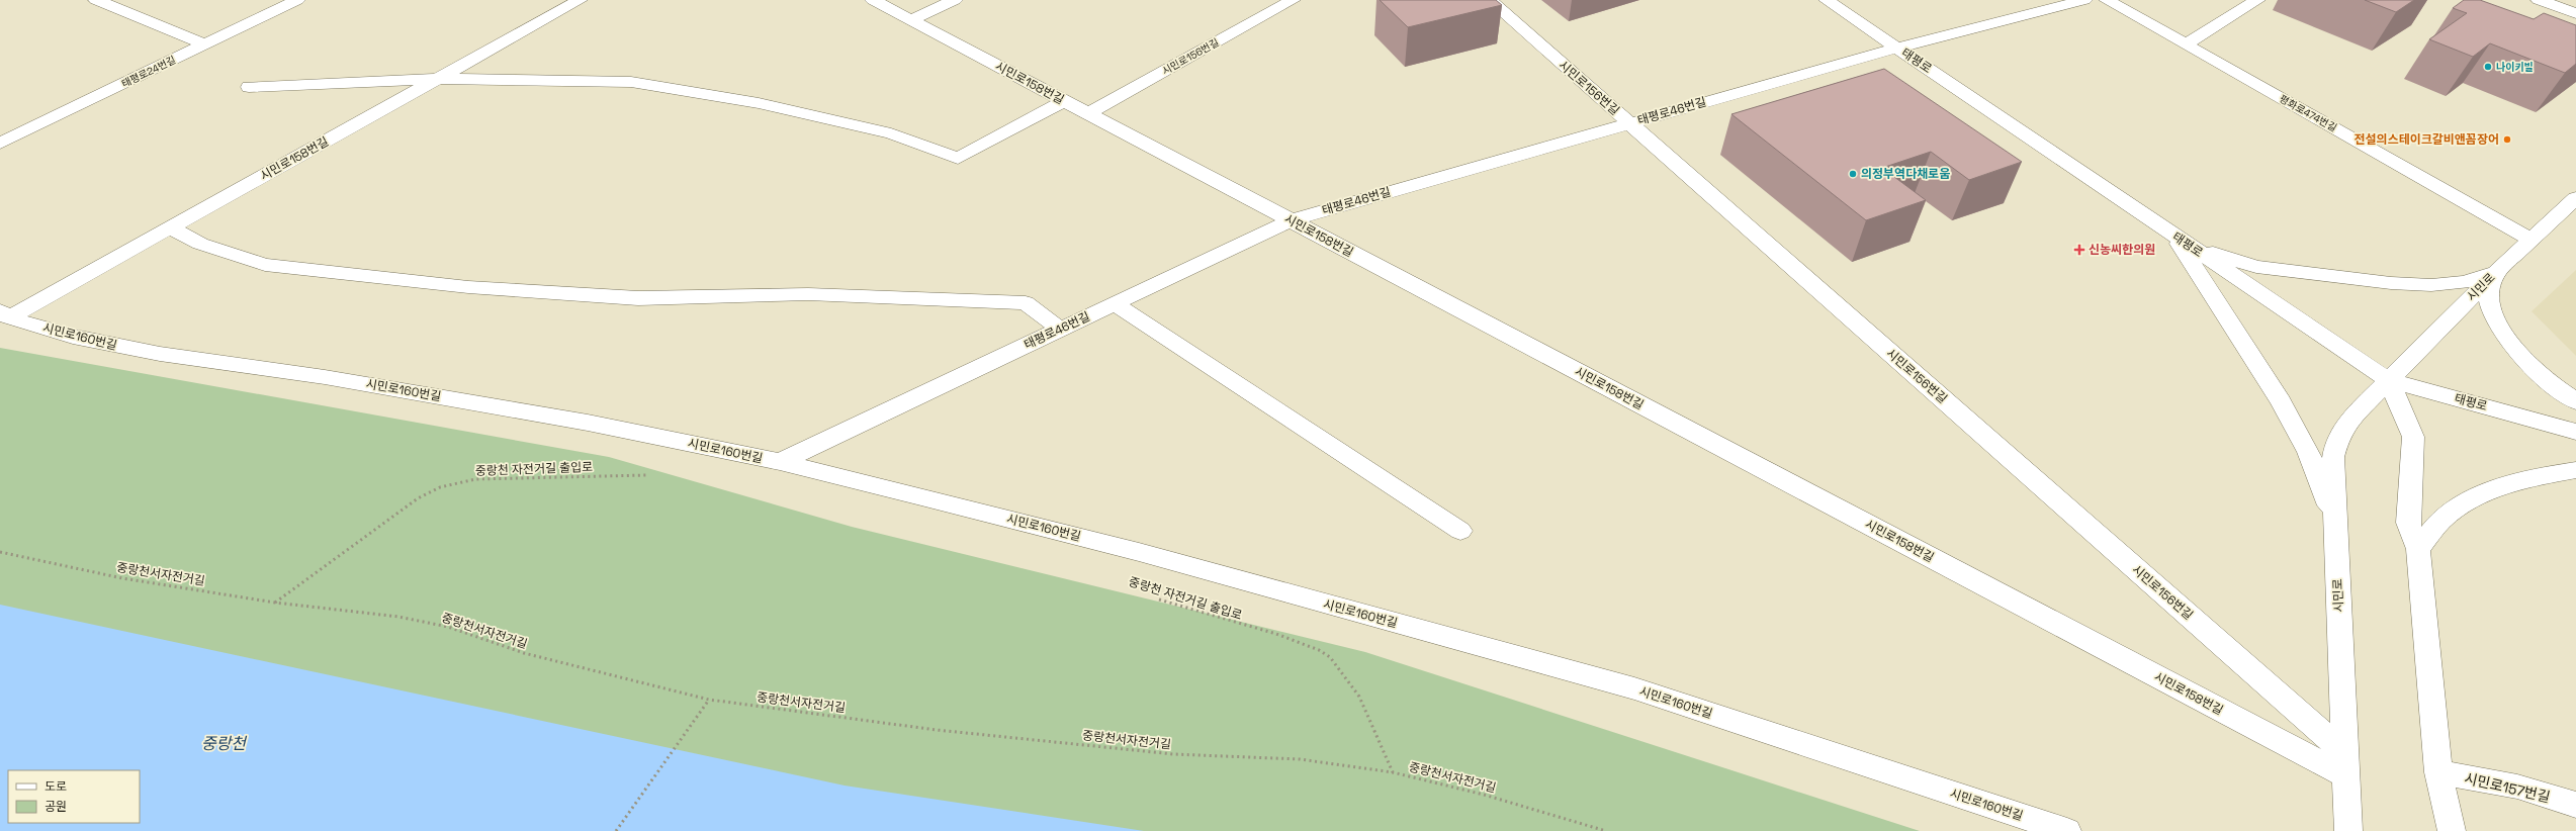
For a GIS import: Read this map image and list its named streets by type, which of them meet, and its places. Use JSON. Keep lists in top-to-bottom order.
{
  "streets": {
    "street": [
      "시민로156번길",
      "태평로",
      "태평로24번길",
      "시민로158번길",
      "태평로46번길",
      "평화로474번길",
      "시민로",
      "시민로160번길",
      "시민로157번길"
    ],
    "path": ["중랑천 자전거길 출입로", "중랑천서자전거길"]
  },
  "crossings": [
    ["시민로156번길", "시민로158번길"],
    ["시민로156번길", "태평로46번길"],
    ["시민로156번길", "시민로"],
    ["태평로", "태평로46번길"],
    ["태평로", "시민로"],
    ["시민로158번길", "태평로46번길"],
    ["시민로158번길", "시민로"],
    ["시민로158번길", "시민로160번길"],
    ["태평로46번길", "시민로160번길"],
    ["평화로474번길", "시민로"],
    ["중랑천 자전거길 출입로", "중랑천서자전거길"]
  ],
  "water": ["중랑천"],
  "places": {
    "other": ["나이키빌", "전설의스테이크갈비앤꼼장어", "의정부역다채로움"],
    "health": ["신농씨한의원"]
  },
  "legend": ["도로", "공원"]
}
